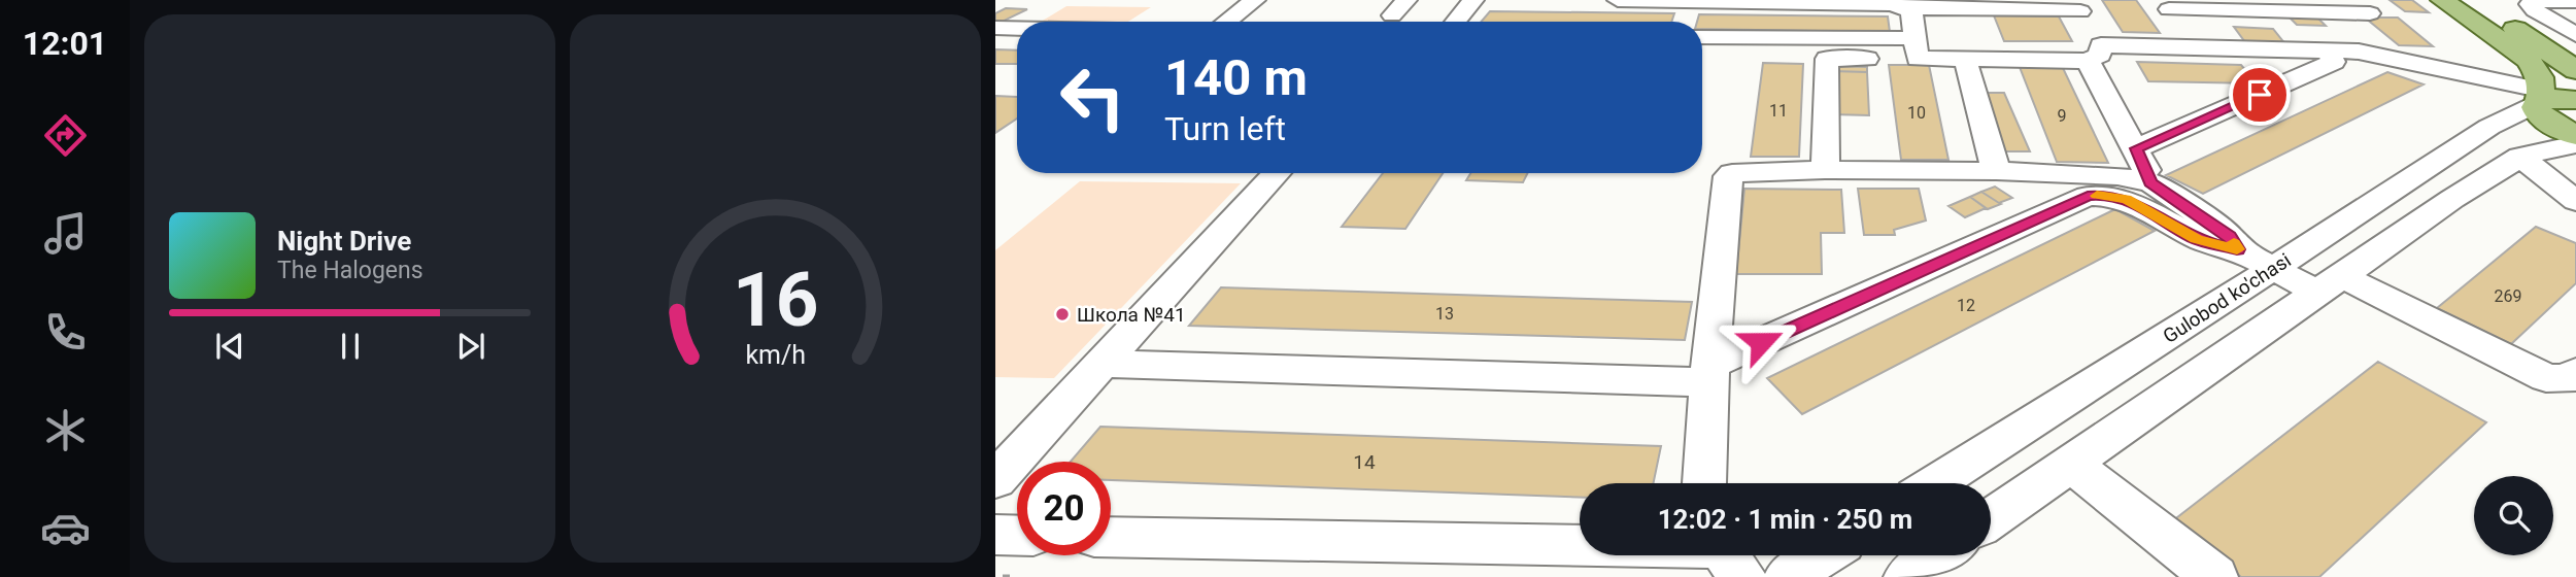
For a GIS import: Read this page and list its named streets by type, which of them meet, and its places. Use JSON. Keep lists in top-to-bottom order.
{
  "streets": {
    "street": ["Gulobod ko'chasi"]
  },
  "places": ["Школа №41"],
  "house_numbers": [
    "11",
    "10",
    "9",
    "269",
    "12",
    "13",
    "14"
  ],
  "page": {
    "tabs": "12:01",
    "turn": ["140 m", "Turn left"],
    "song": ["Night Drive", "The Halogens"],
    "limit": "20",
    "trip": "12:02 · 1 min · 250 m",
    "gauge": ["16", "km/h"]
  }
}
